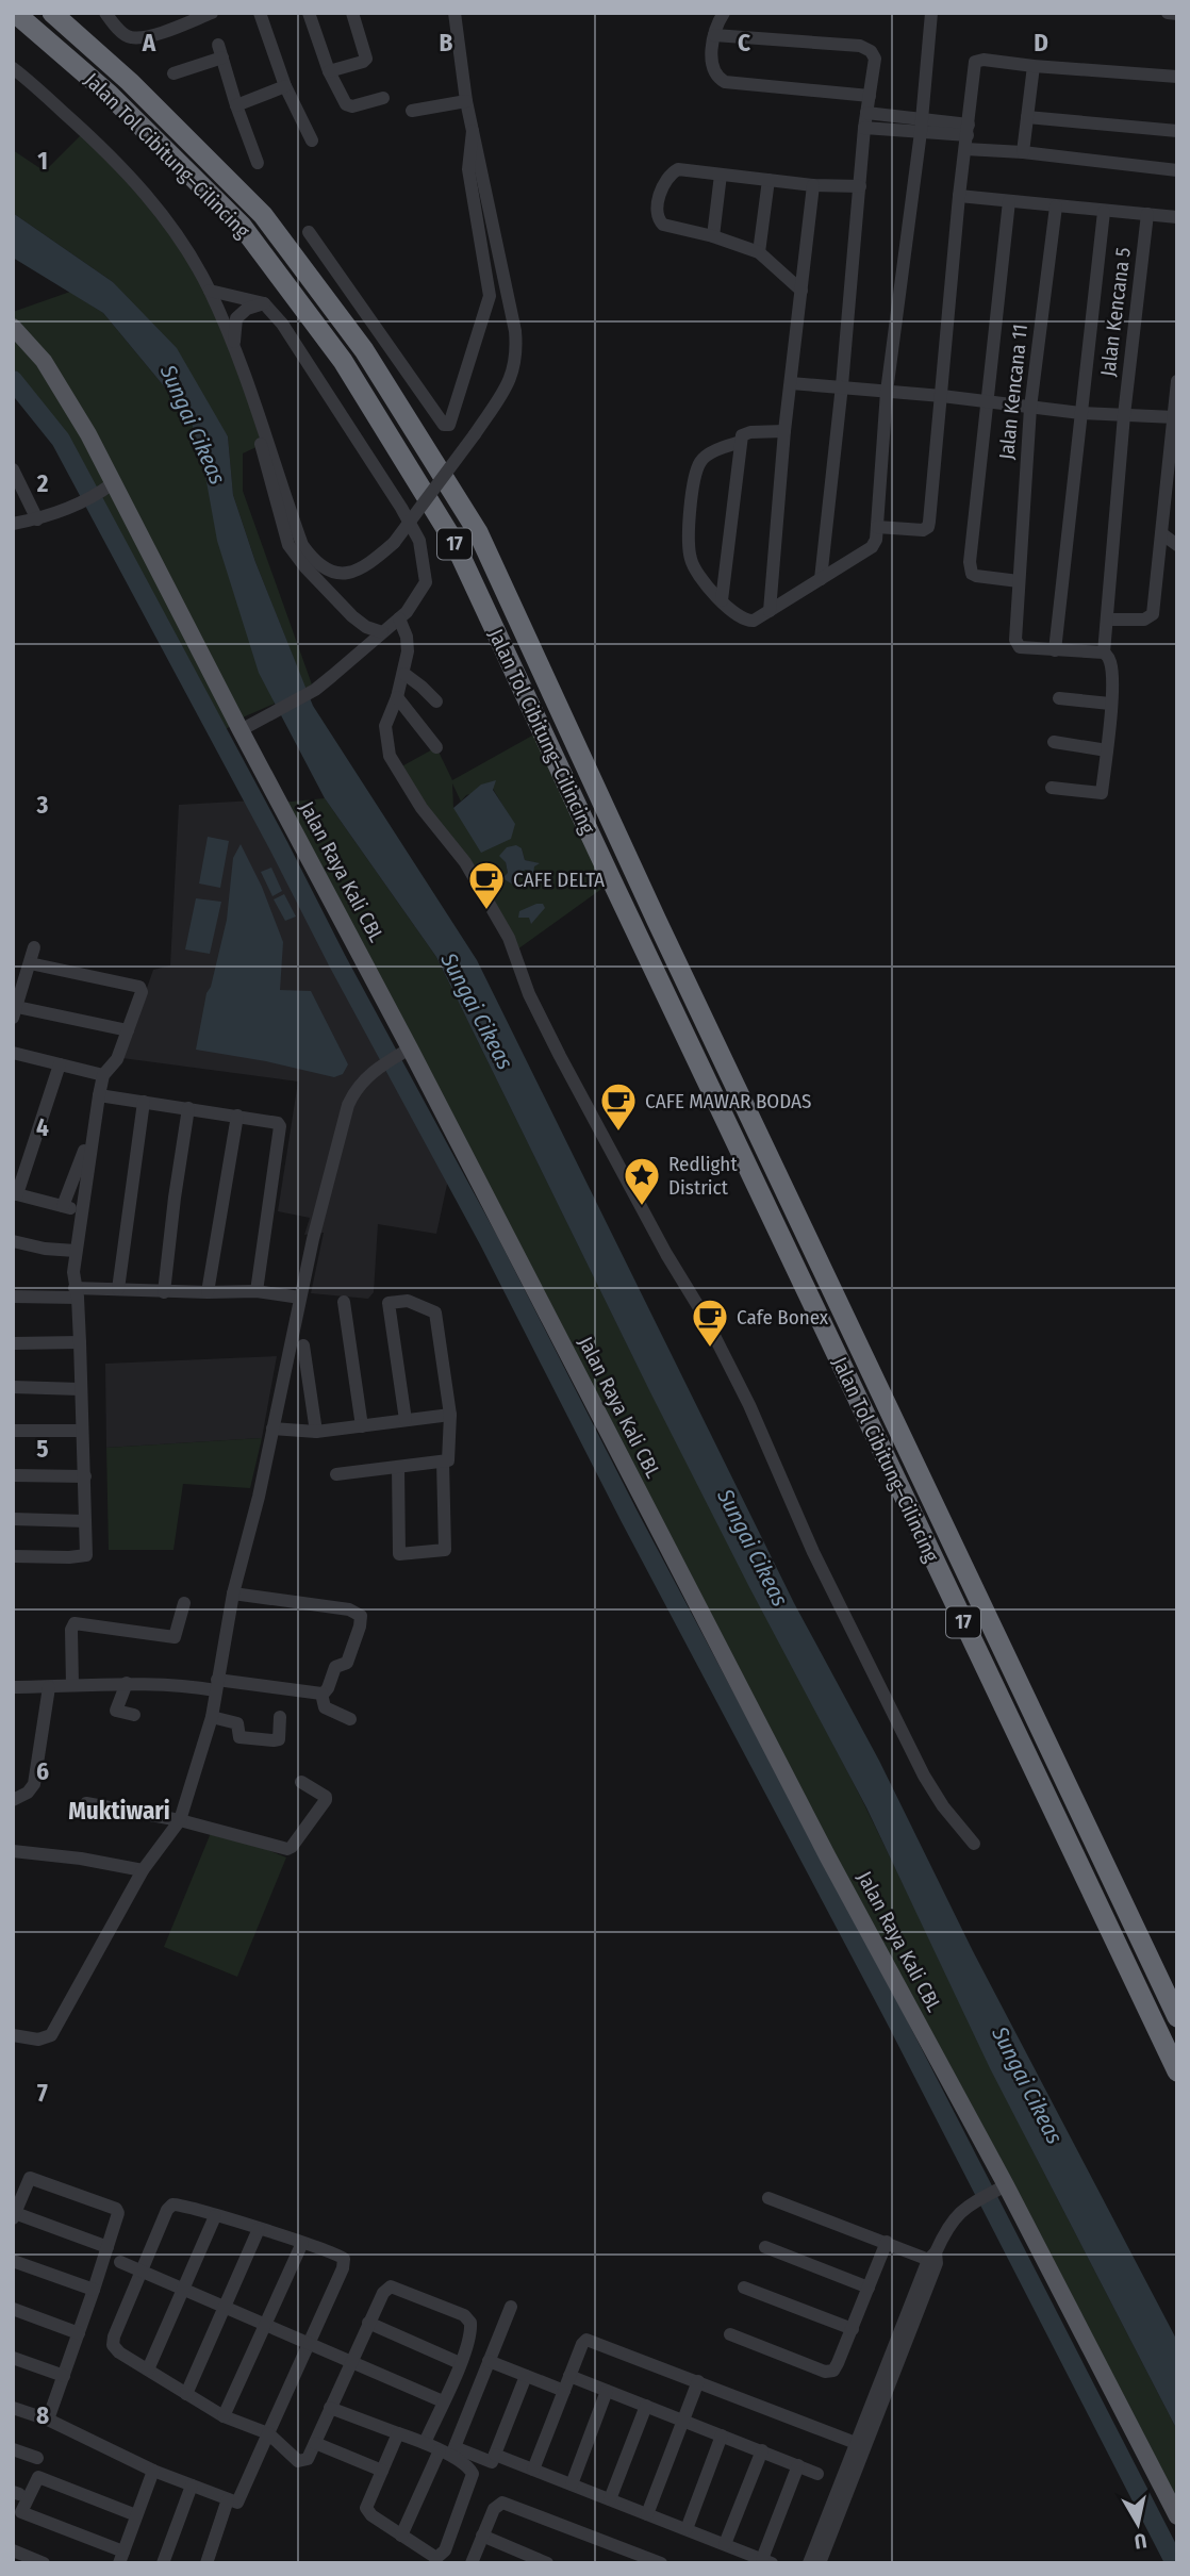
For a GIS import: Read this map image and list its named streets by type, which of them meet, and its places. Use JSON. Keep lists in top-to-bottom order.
{
  "streets": {
    "highway": ["Jalan Tol Cibitung–Cilincing", "17"],
    "main road": ["Jalan Raya Kali CBL"],
    "street": ["Jalan Kencana 5", "Jalan Kencana 11"]
  },
  "districts": ["Muktiwari"],
  "water": ["Sungai Cikeas"],
  "places": {
    "cafe": ["CAFE DELTA", "CAFE MAWAR BODAS", "Cafe Bonex"],
    "place": ["Redlight District"]
  },
  "north": "bottom",
  "grid": {
    "columns": [
      "A",
      "B",
      "C",
      "D"
    ],
    "rows": [
      "1",
      "2",
      "3",
      "4",
      "5",
      "6",
      "7",
      "8"
    ]
  }
}
